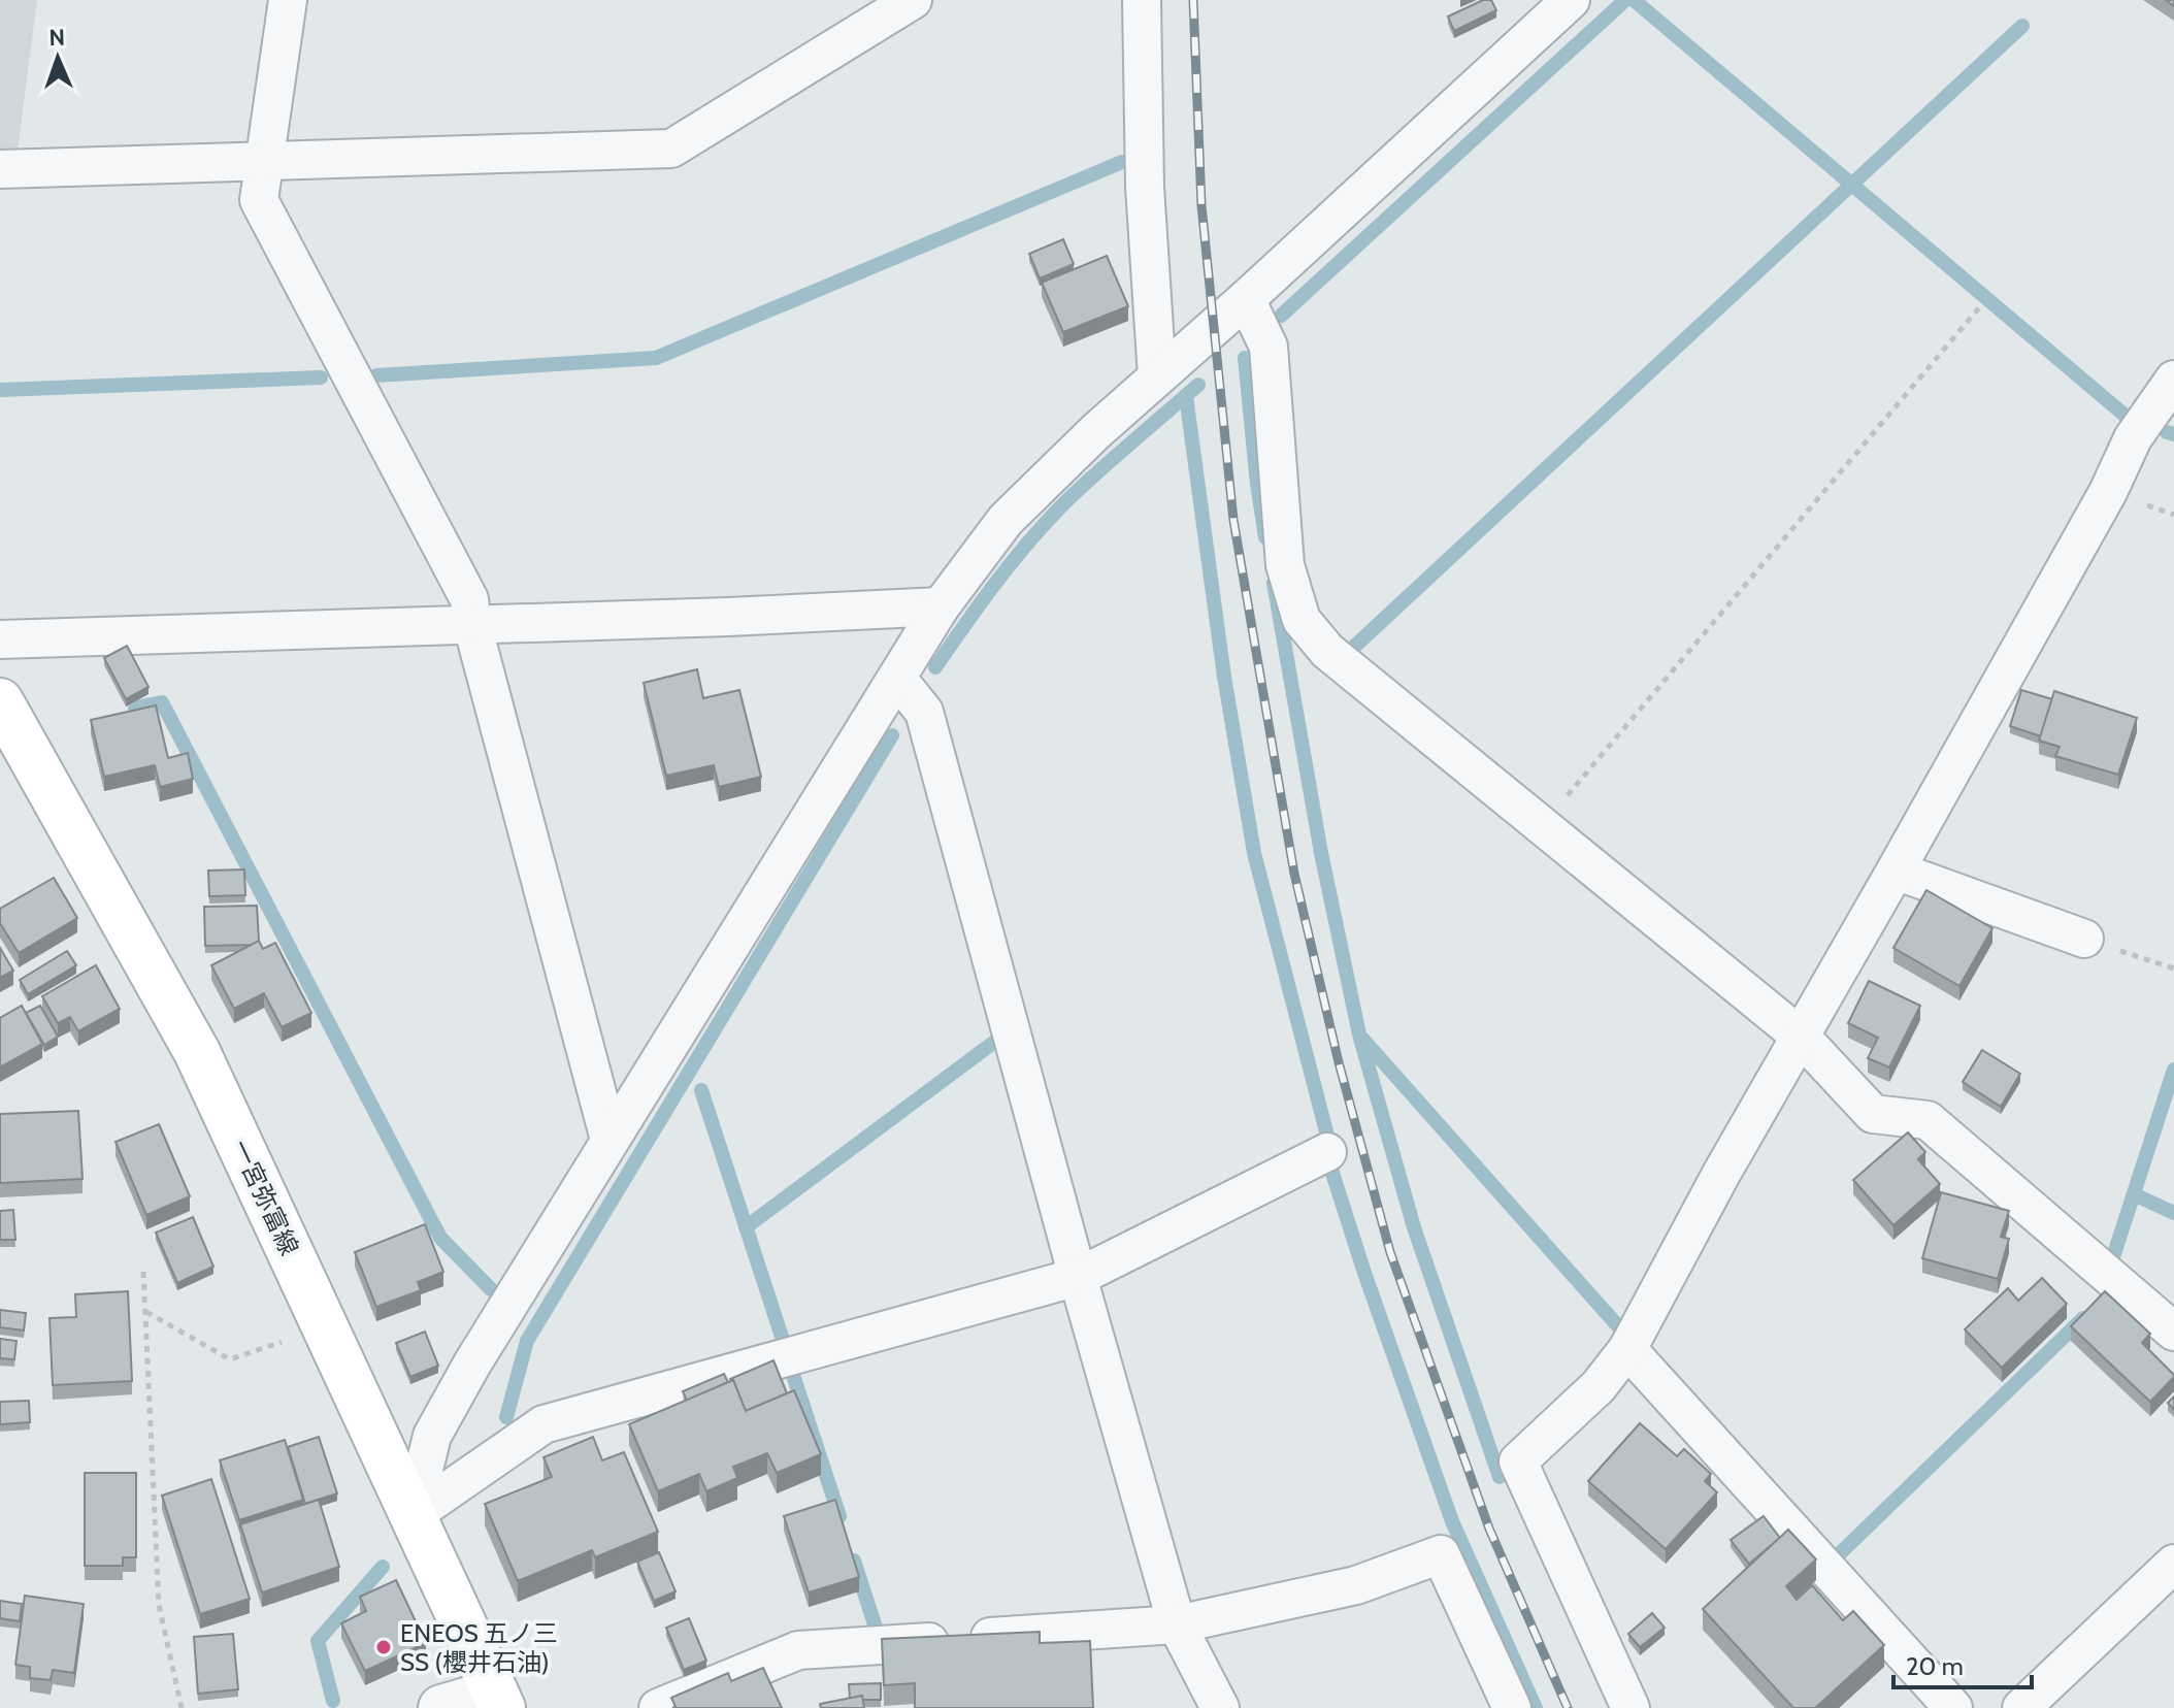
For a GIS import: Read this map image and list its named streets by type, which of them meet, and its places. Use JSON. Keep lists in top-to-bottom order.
{
  "streets": {
    "main road": ["一宮弥富線"]
  },
  "places": ["ENEOS 五ノ三 SS (櫻井石油)"],
  "scale_bar": "20 m",
  "north": "top"
}
